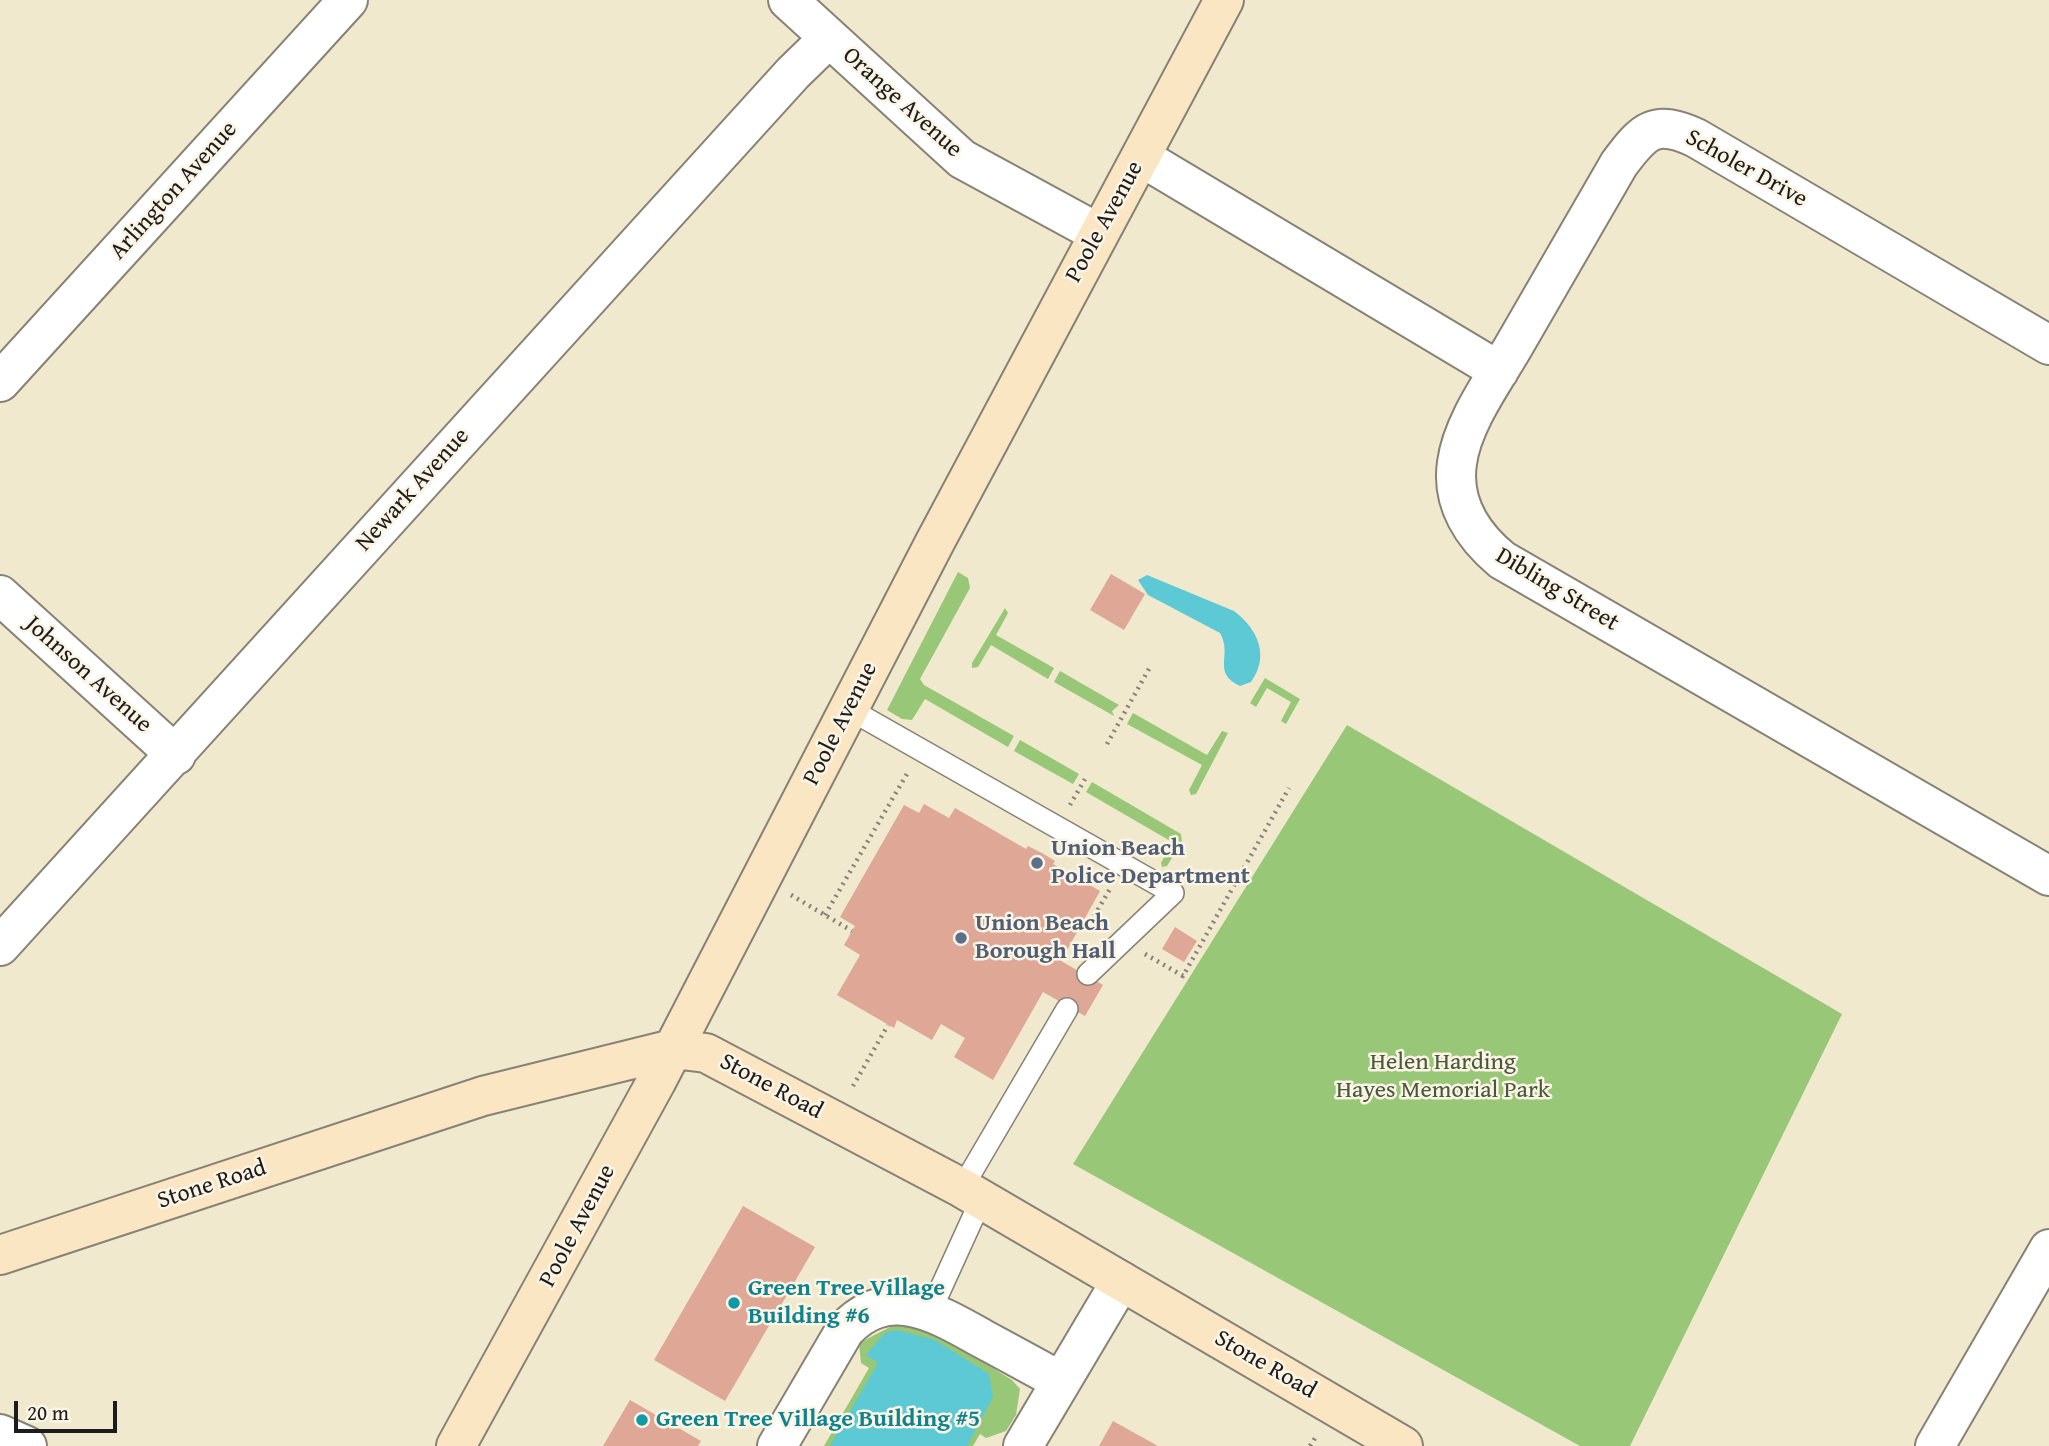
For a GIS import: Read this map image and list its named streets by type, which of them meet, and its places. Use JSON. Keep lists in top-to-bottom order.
{
  "streets": {
    "street": [
      "Orange Avenue",
      "Scholer Drive",
      "Arlington Avenue",
      "Poole Avenue",
      "Newark Avenue",
      "Dibling Street",
      "Johnson Avenue",
      "Stone Road"
    ]
  },
  "crossings": [
    ["Orange Avenue", "Poole Avenue"],
    ["Orange Avenue", "Newark Avenue"],
    ["Scholer Drive", "Dibling Street"],
    ["Poole Avenue", "Stone Road"],
    ["Newark Avenue", "Johnson Avenue"]
  ],
  "parks": ["Helen Harding Hayes Memorial Park"],
  "places": [
    "Union Beach Police Department",
    "Union Beach Borough Hall",
    "Green Tree Village Building #6",
    "Green Tree Village Building #5"
  ],
  "scale_bar": "20 m"
}
